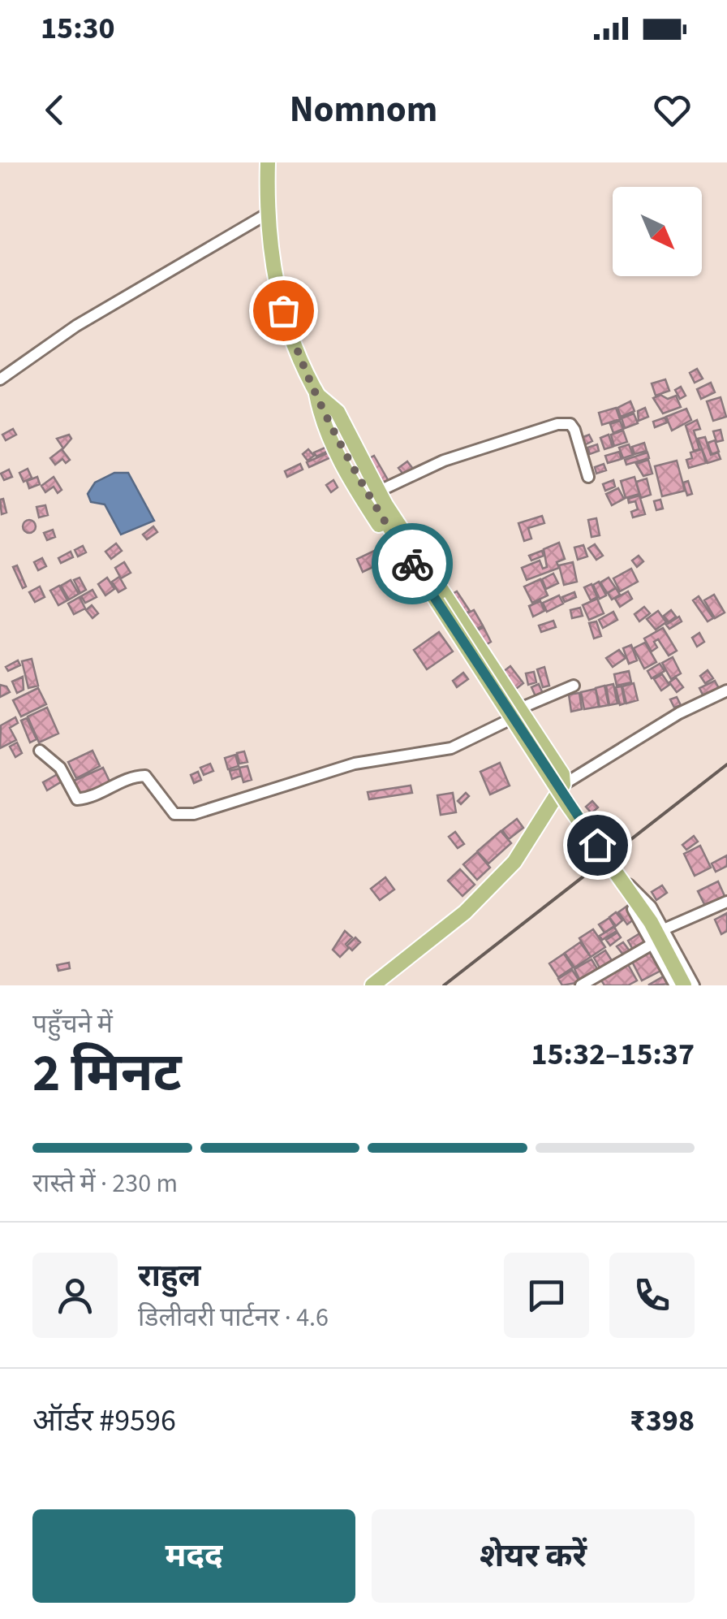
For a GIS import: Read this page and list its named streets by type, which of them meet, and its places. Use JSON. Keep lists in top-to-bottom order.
{
  "north": "bottom right",
  "page": {
    "status": "15:30",
    "header": "Nomnom",
    "heading": ["2 मिनट", "पहुँचने में", "15:32–15:37"],
    "panel": [
      "राहुल",
      "डिलीवरी पार्टनर · 4.6",
      "ऑर्डर #9596",
      "₹398"
    ],
    "bar": "रास्ते में · 230 m",
    "buttons": ["मदद", "शेयर करें"]
  }
}
